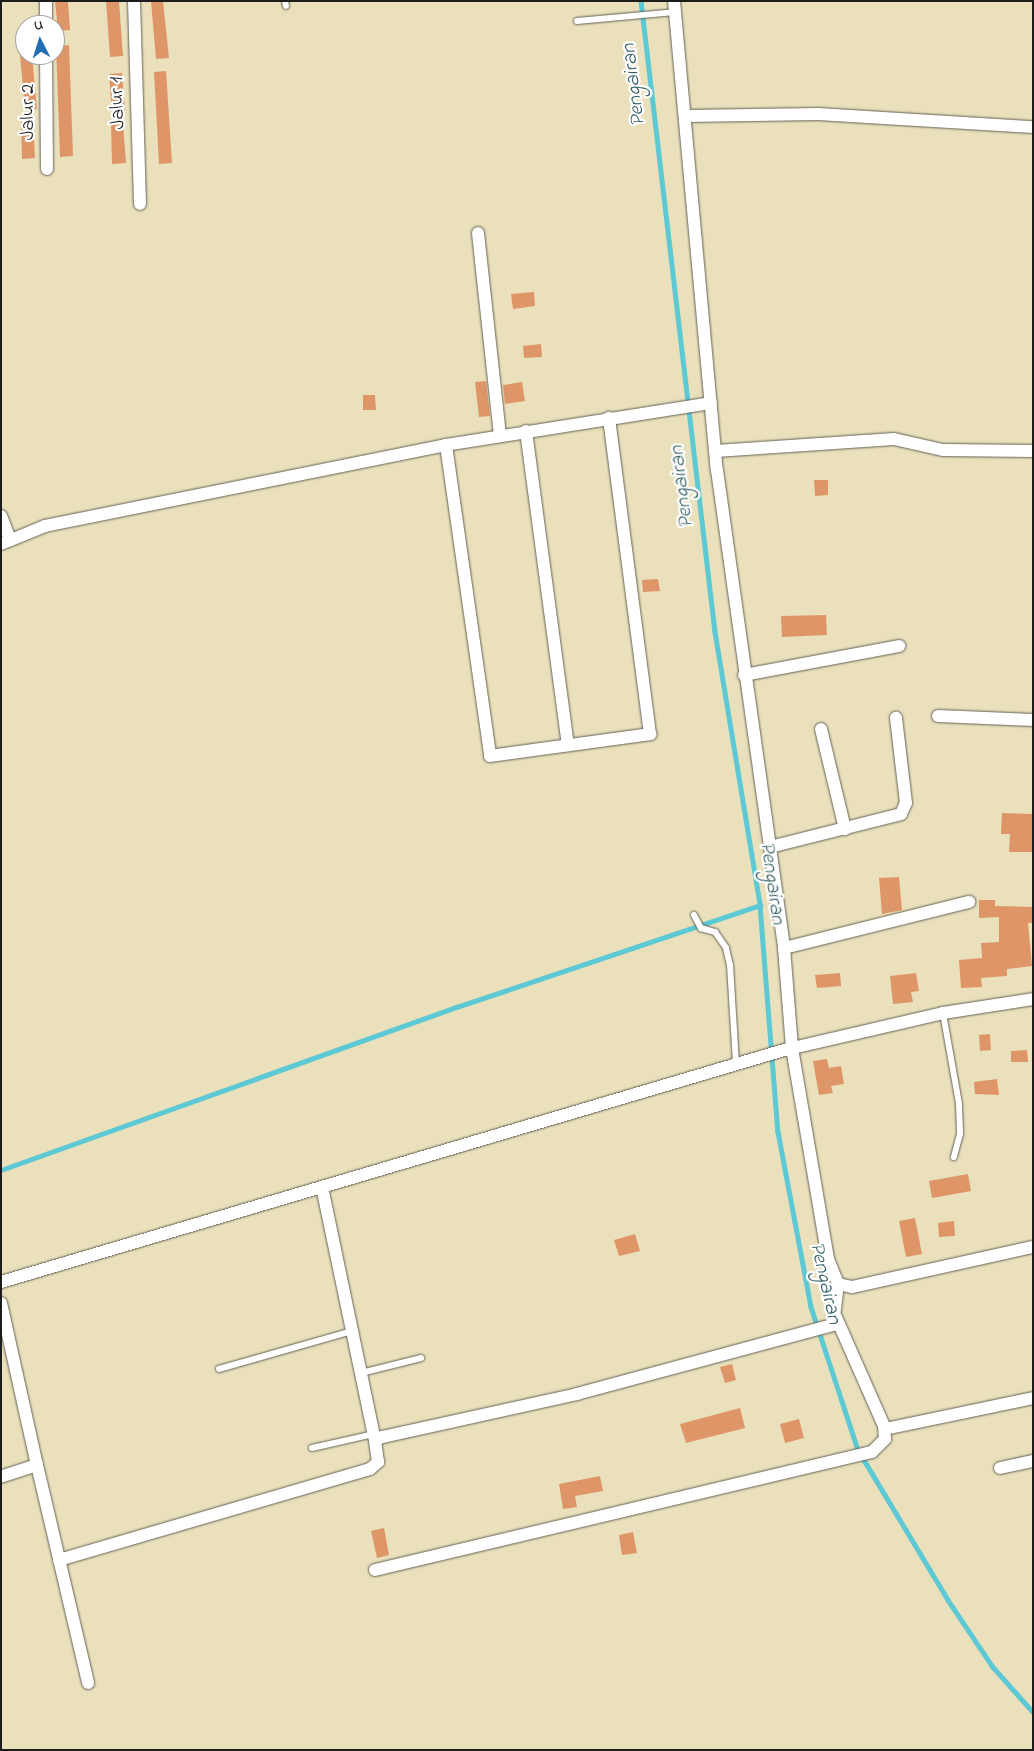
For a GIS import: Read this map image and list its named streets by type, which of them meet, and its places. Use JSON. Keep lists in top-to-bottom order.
{
  "streets": {
    "street": ["Jalur 1", "Jalur 2"]
  },
  "water": ["Pengairan"],
  "north": "top"
}
